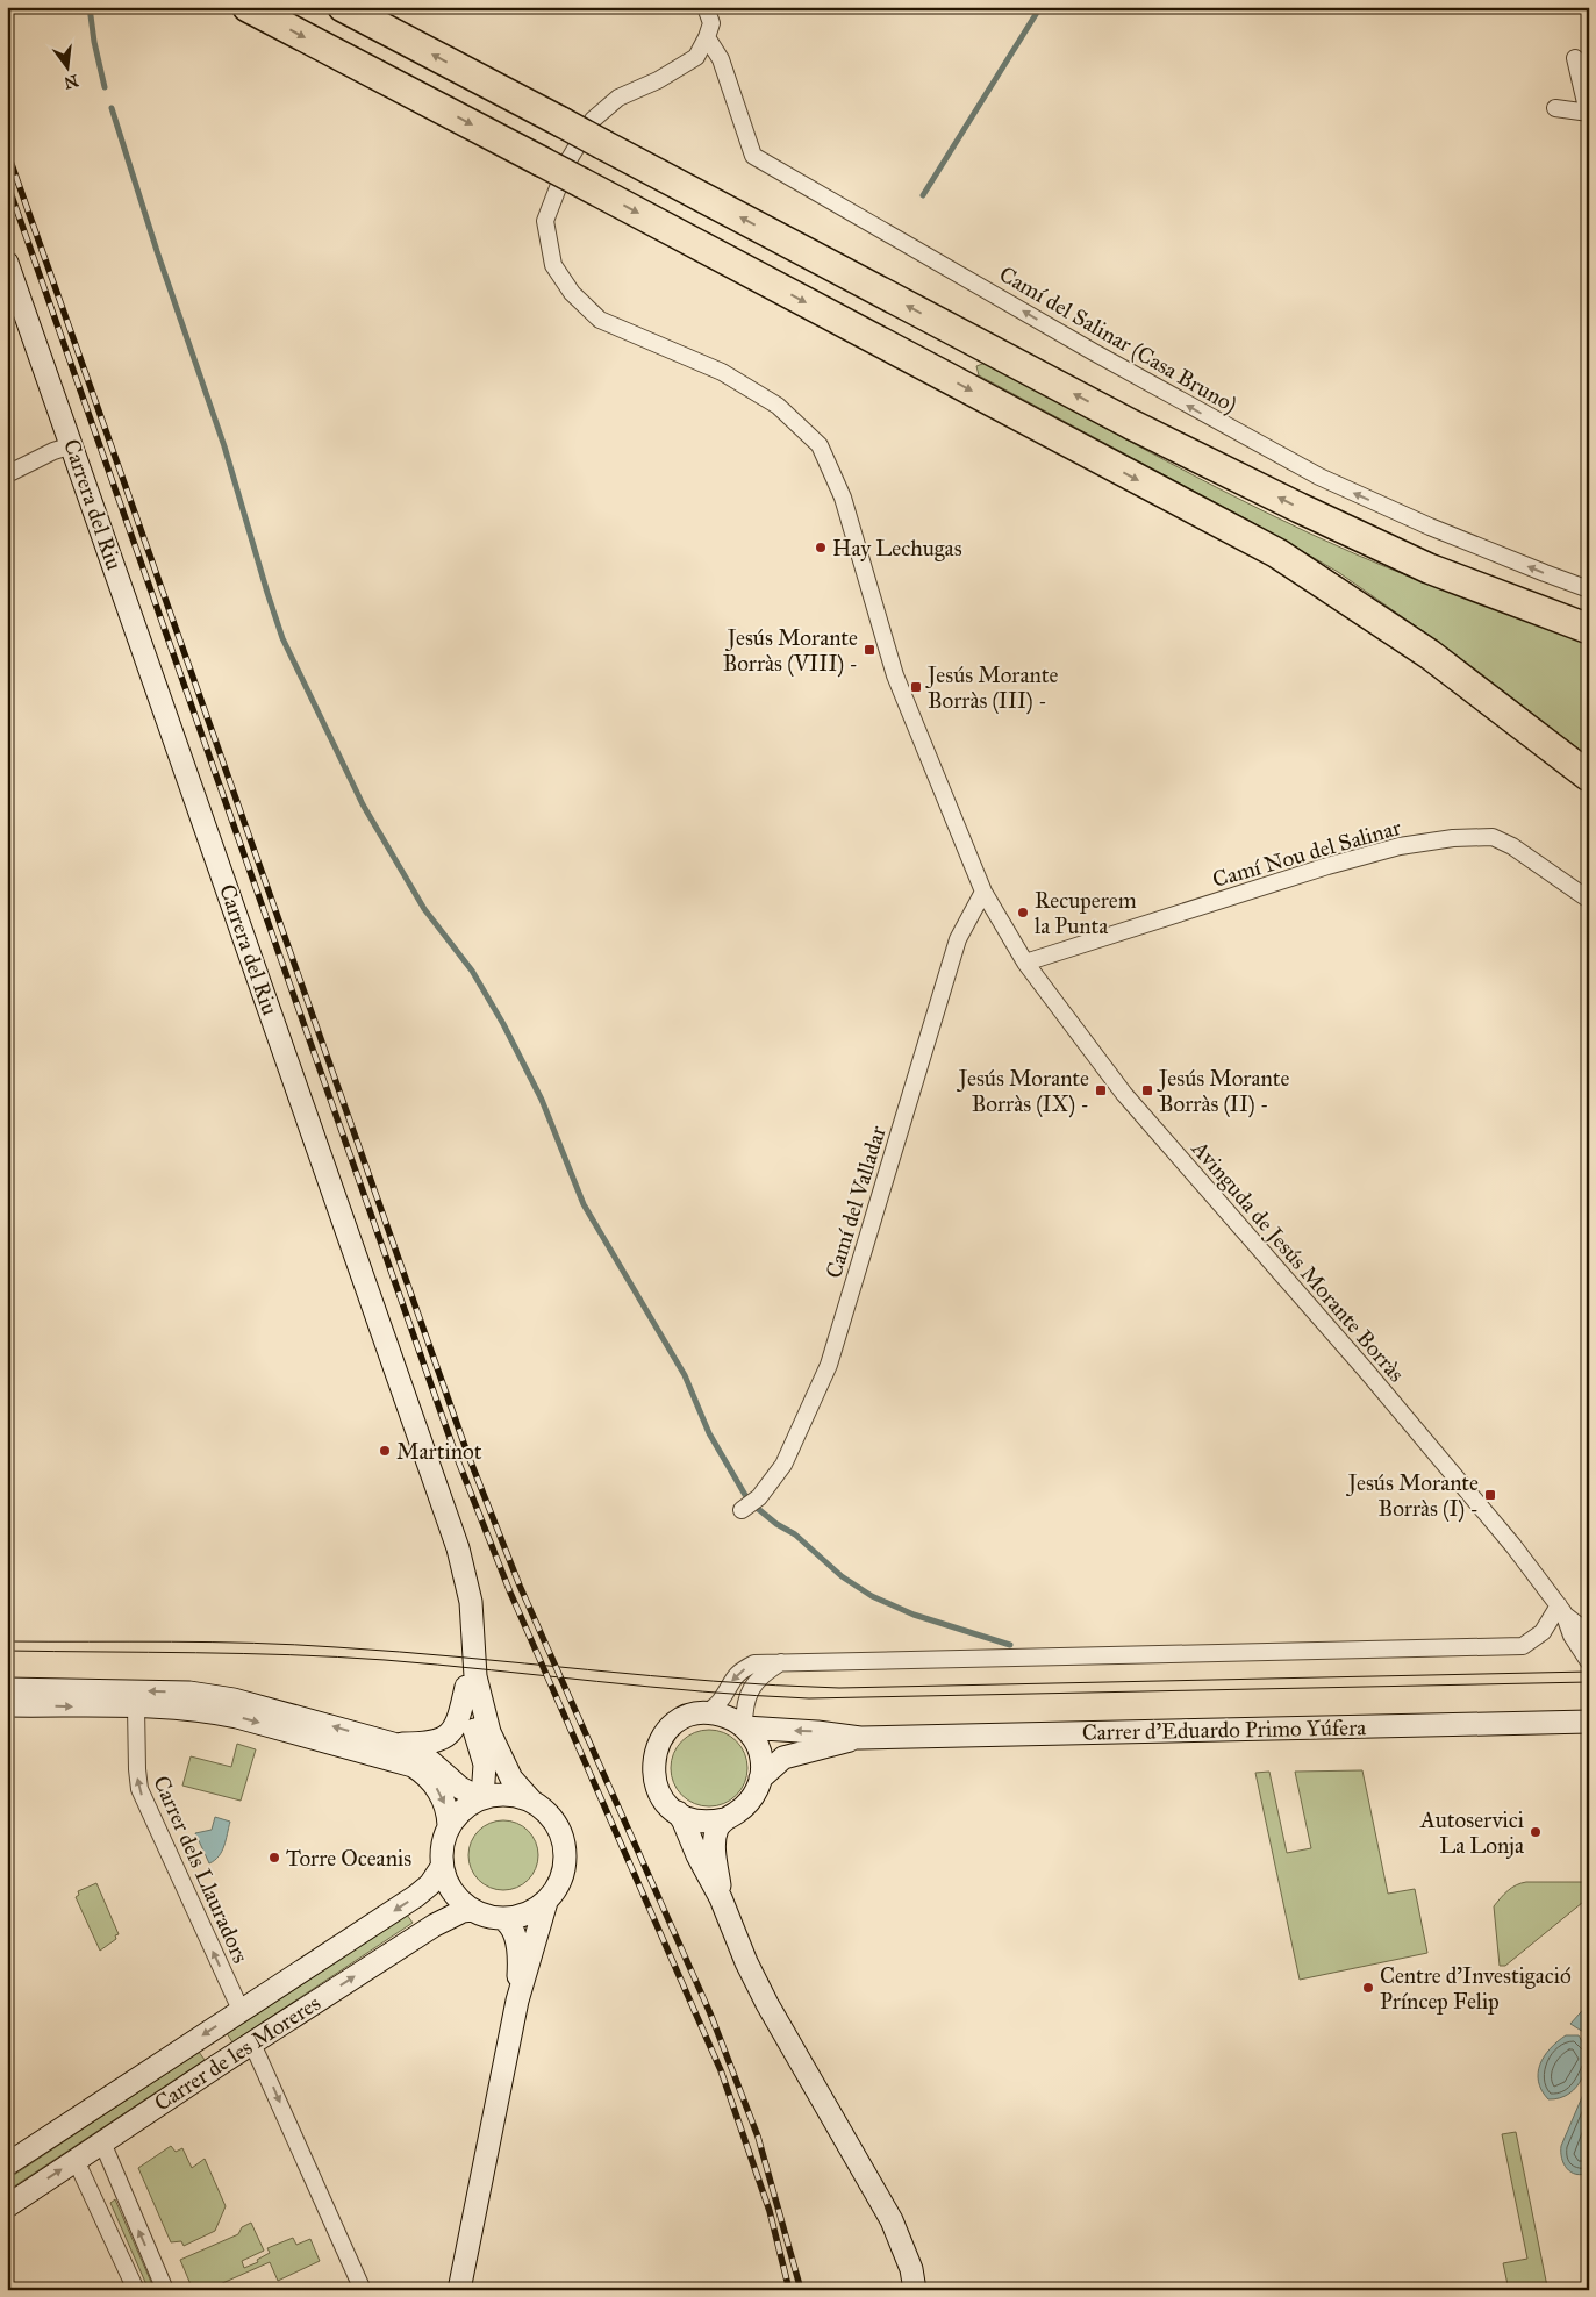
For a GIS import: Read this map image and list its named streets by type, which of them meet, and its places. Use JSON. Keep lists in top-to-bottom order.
{
  "streets": {
    "main road": ["Carrera del Riu", "Carrer d'Eduardo Primo Yúfera", "Carrer de les Moreres"],
    "street": [
      "Camí del Salinar (Casa Bruno)",
      "Camí Nou del Salinar",
      "Camí del Valladar",
      "Avinguda de Jesús Morante Borràs",
      "Carrer dels Llauradors"
    ]
  },
  "crossings": [
    ["Camí del Salinar (Casa Bruno)", "Avinguda de Jesús Morante Borràs"],
    ["Carrera del Riu", "Carrer de les Moreres"],
    ["Camí Nou del Salinar", "Avinguda de Jesús Morante Borràs"],
    ["Camí del Valladar", "Avinguda de Jesús Morante Borràs"],
    ["Carrer dels Llauradors", "Carrer de les Moreres"]
  ],
  "one_way": ["Camí del Salinar (Casa Bruno)", "Carrer dels Llauradors"],
  "places": {
    "other": [
      "Hay Lechugas",
      "Recuperem la Punta",
      "Martinot",
      "Autoservici La Lonja",
      "Torre Oceanis",
      "Centre d'Investigació Príncep Felip"
    ],
    "transit": [
      "Jesús Morante Borràs (VIII) -",
      "Jesús Morante Borràs (III) -",
      "Jesús Morante Borràs (IX) -",
      "Jesús Morante Borràs (II) -",
      "Jesús Morante Borràs (I) -"
    ]
  },
  "north": "bottom"
}
